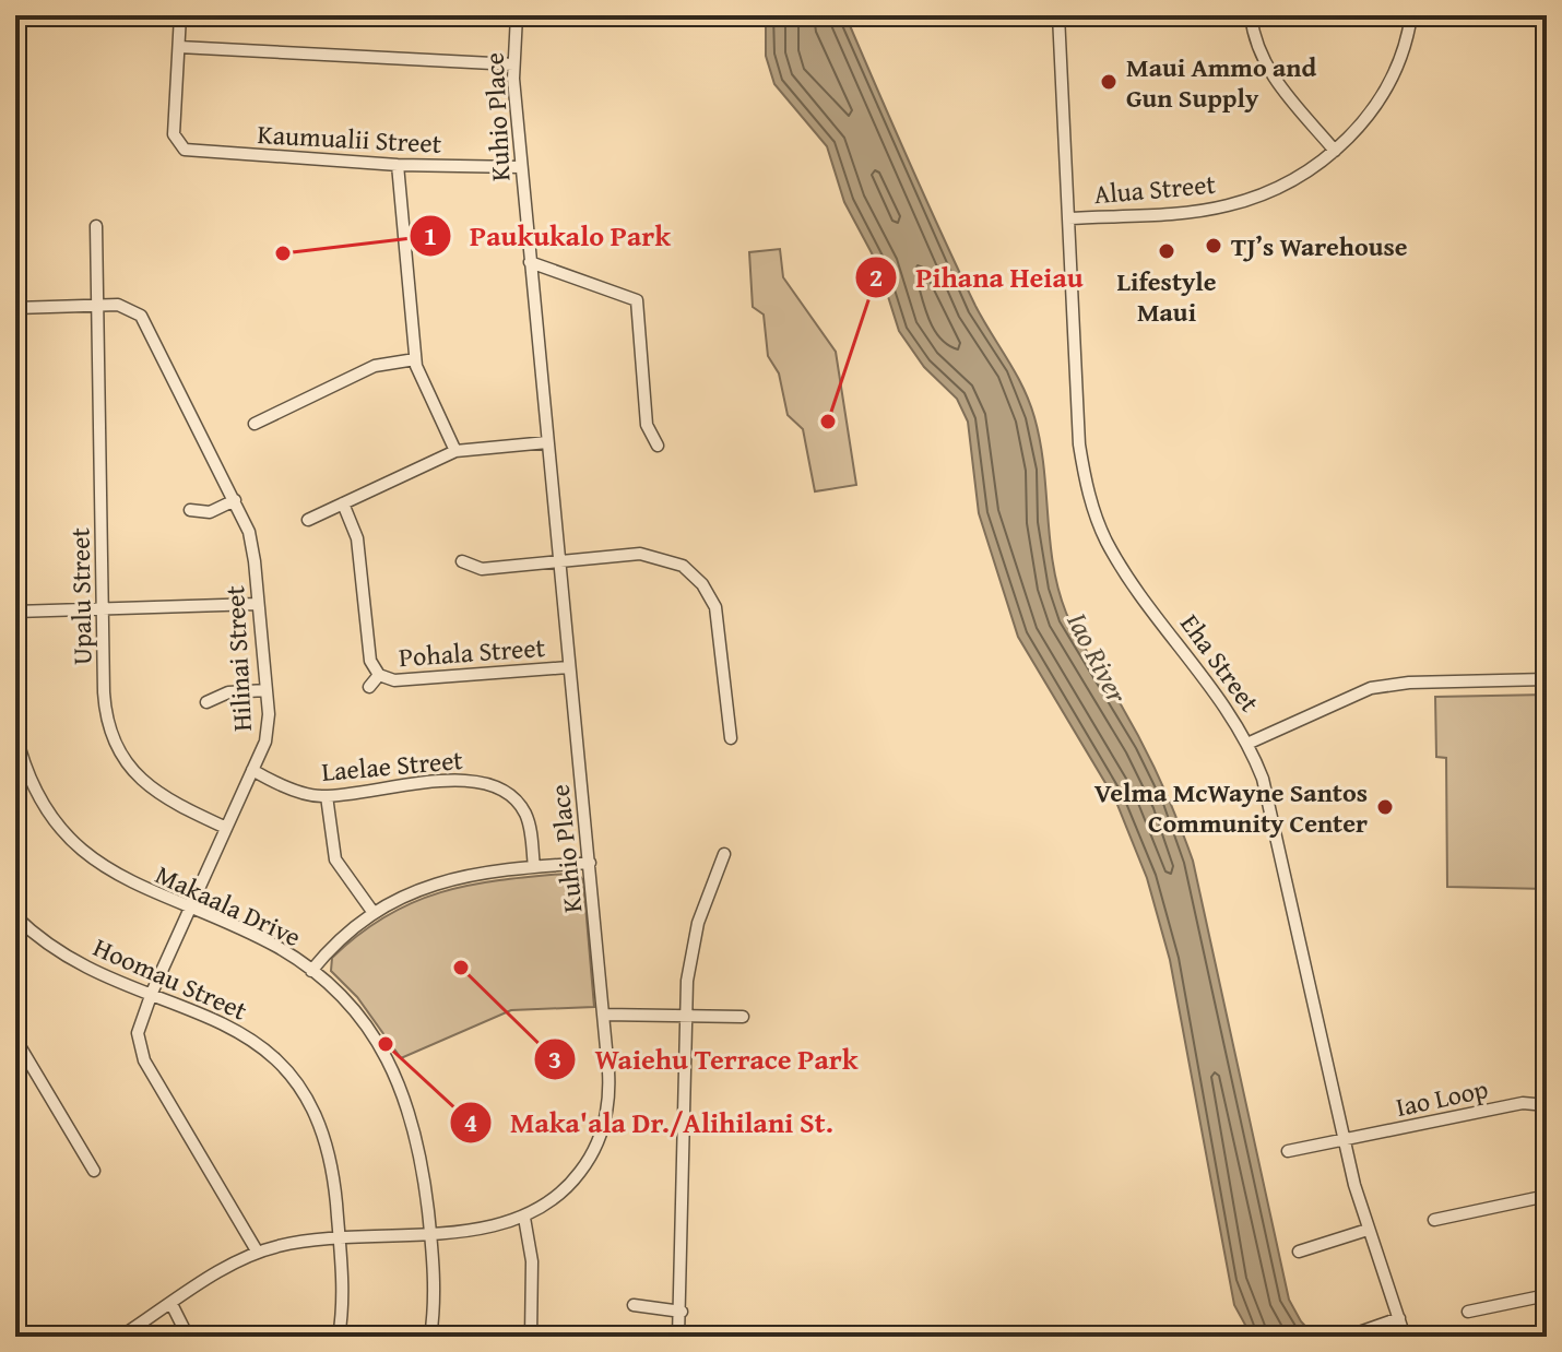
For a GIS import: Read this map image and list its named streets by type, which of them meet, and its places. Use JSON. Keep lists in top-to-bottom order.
{
  "streets": {
    "street": [
      "Kuhio Place",
      "Kaumualii Street",
      "Alua Street",
      "Upalu Street",
      "Pohala Street",
      "Hilinai Street",
      "Eha Street",
      "Laelae Street",
      "Makaala Drive",
      "Hoomau Street",
      "Iao Loop"
    ]
  },
  "crossings": [
    ["Kuhio Place", "Kaumualii Street"],
    ["Kuhio Place", "Pohala Street"],
    ["Kuhio Place", "Hilinai Street"],
    ["Kuhio Place", "Makaala Drive"],
    ["Kuhio Place", "Hoomau Street"],
    ["Alua Street", "Eha Street"],
    ["Upalu Street", "Hilinai Street"],
    ["Hilinai Street", "Laelae Street"],
    ["Hilinai Street", "Makaala Drive"],
    ["Hilinai Street", "Hoomau Street"],
    ["Eha Street", "Iao Loop"]
  ],
  "water": ["Iao River"],
  "places": [
    "Maui Ammo and Gun Supply",
    "TJ’s Warehouse",
    "Lifestyle Maui",
    "Paukukalo Park",
    "Pihana Heiau",
    "Velma McWayne Santos Community Center",
    "Waiehu Terrace Park",
    "Maka'ala Dr./Alihilani St."
  ]
}
